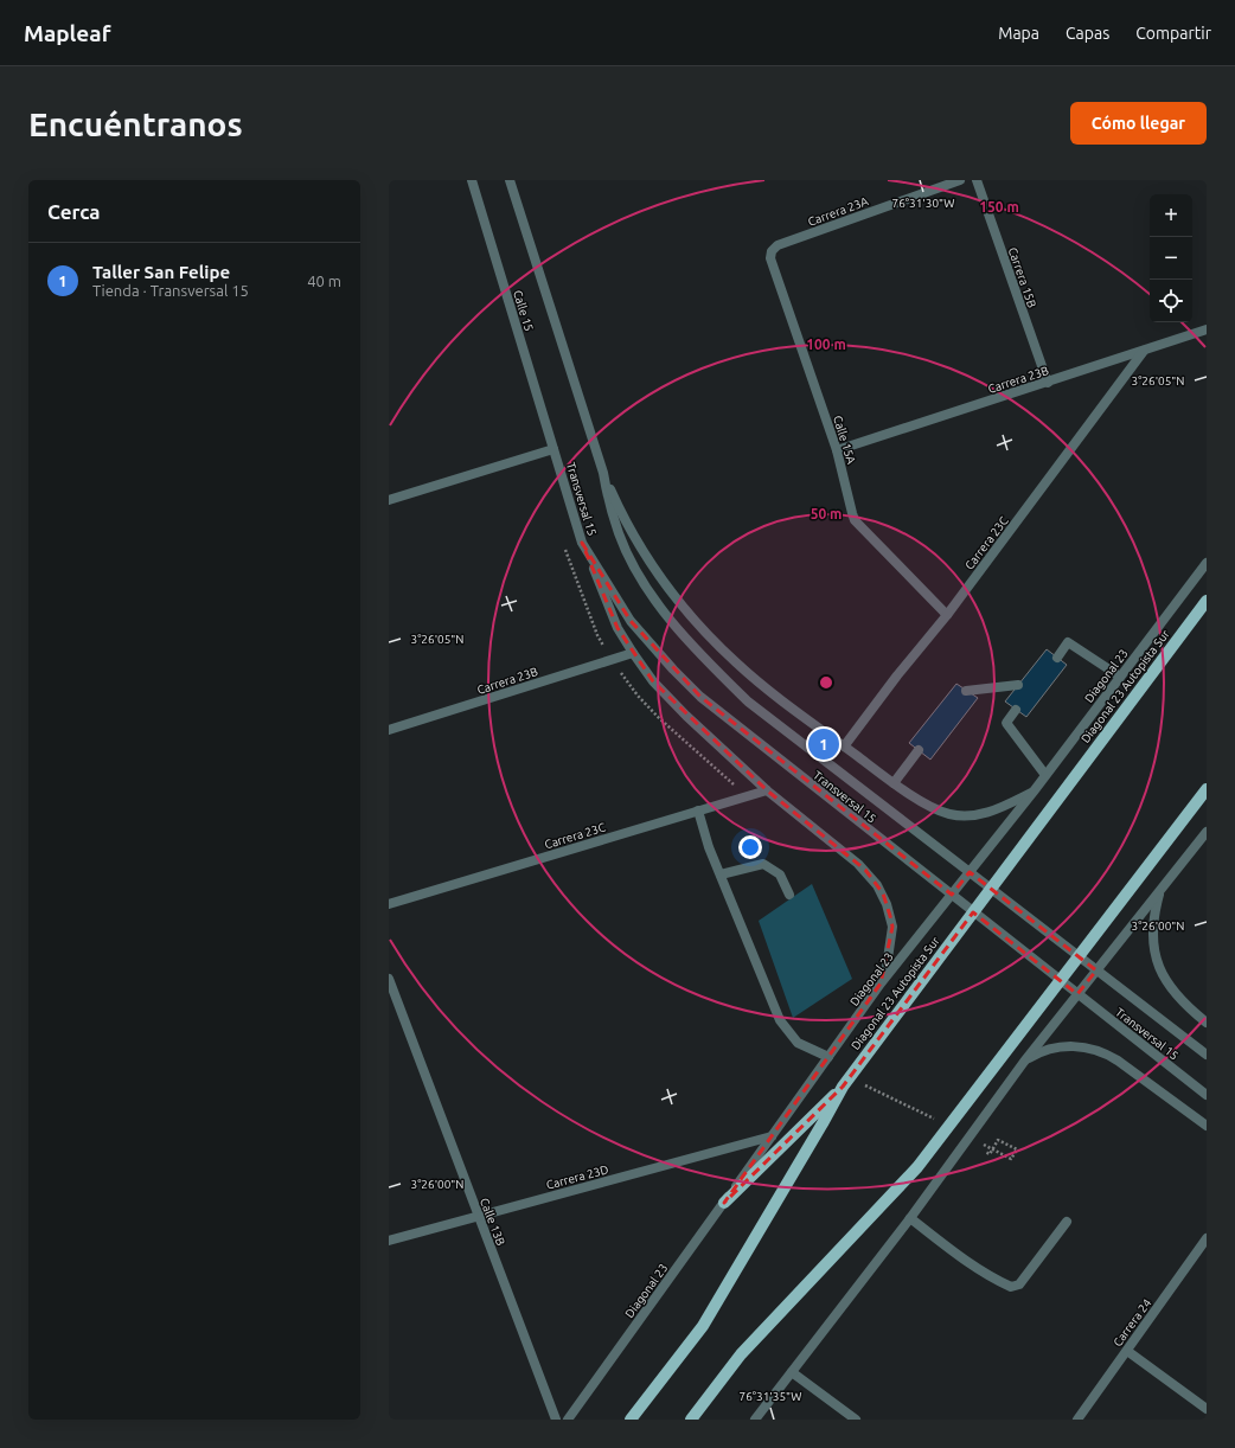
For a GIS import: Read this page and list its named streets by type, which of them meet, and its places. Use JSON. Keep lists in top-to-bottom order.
{
  "streets": {
    "main road": ["Diagonal 23 Autopista Sur"],
    "street": [
      "Carrera 23A",
      "Carrera 15B",
      "Calle 15",
      "Carrera 23B",
      "Calle 15A",
      "Transversal 15",
      "Carrera 23C",
      "Diagonal 23",
      "Carrera 23D",
      "Calle 13B",
      "Carrera 24"
    ]
  },
  "crossings": [
    ["Carrera 23A", "Calle 15A"],
    ["Carrera 15B", "Carrera 23B"],
    ["Calle 15", "Transversal 15"],
    ["Carrera 23B", "Calle 15A"],
    ["Carrera 23B", "Carrera 23C"],
    ["Calle 15A", "Carrera 23C"],
    ["Diagonal 23", "Carrera 23D"],
    ["Carrera 23D", "Calle 13B"]
  ],
  "page": {
    "header": "Mapleaf",
    "nav": ["Mapa", "Capas", "Compartir"],
    "buttons": "Cómo llegar",
    "title": "Encuéntranos",
    "heading": "Cerca",
    "map_buttons": ["+", "−"],
    "list": [
      {
        "mark": "1",
        "name": "Taller San Felipe",
        "note": "Tienda · Transversal 15",
        "value": "40 m"
      }
    ],
    "pins": "1"
  },
  "coordinates": [
    "76°31'30\"W",
    "3°26'05\"N",
    "3°26'00\"N",
    "76°31'35\"W"
  ],
  "rings": ["150 m", "100 m", "50 m"]
}
